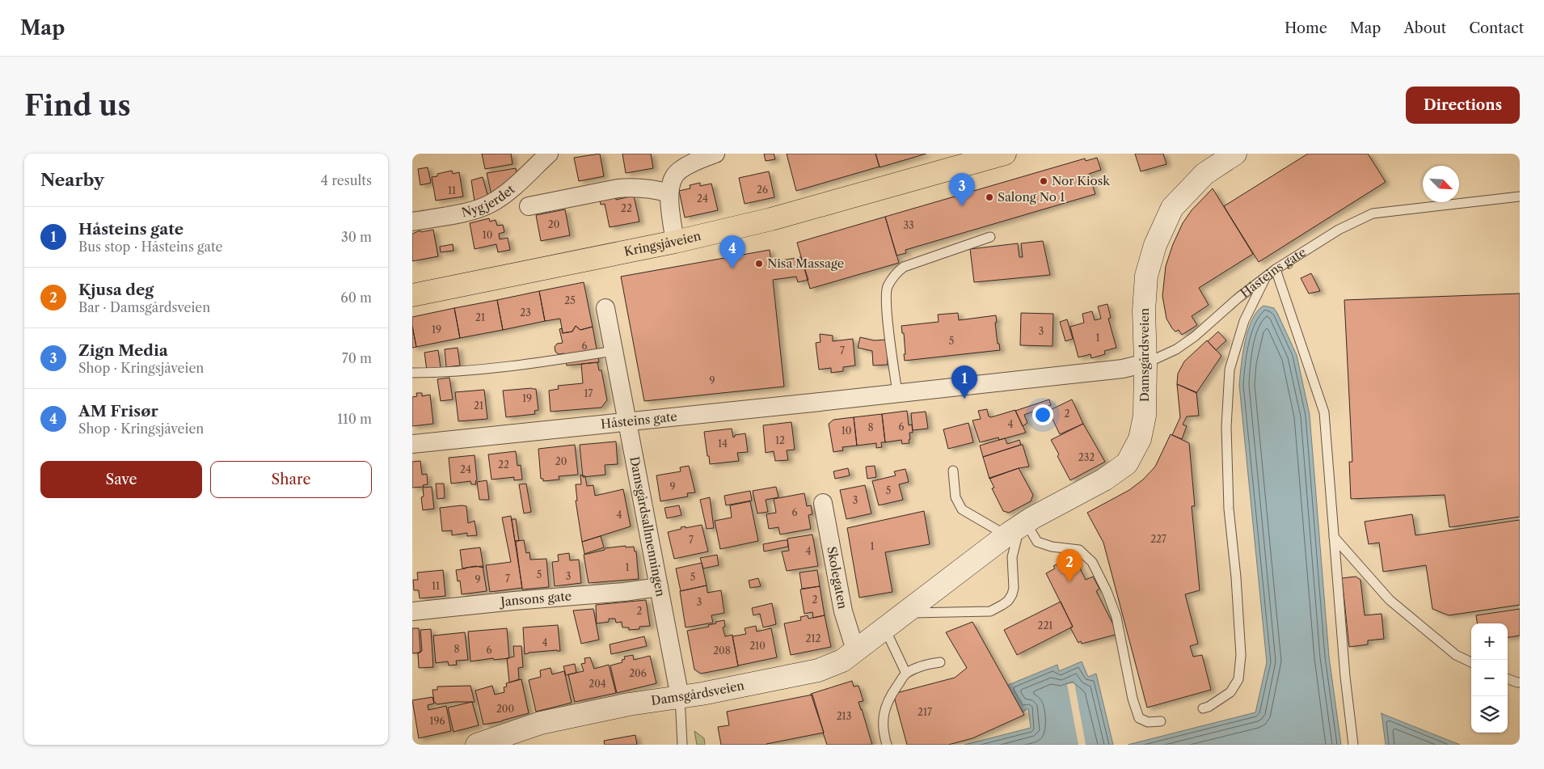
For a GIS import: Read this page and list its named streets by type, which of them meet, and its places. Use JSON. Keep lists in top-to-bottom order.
{
  "streets": {
    "main road": ["Kringsjåveien"],
    "street": [
      "Nygjerdet",
      "Håsteins gate",
      "Damsgårdsveien",
      "Damsgårdsallmenningen",
      "Skolegaten",
      "Jansons gate"
    ]
  },
  "crossings": [
    ["Håsteins gate", "Damsgårdsveien"],
    ["Håsteins gate", "Damsgårdsallmenningen"],
    ["Damsgårdsveien", "Damsgårdsallmenningen"],
    ["Damsgårdsveien", "Skolegaten"],
    ["Damsgårdsallmenningen", "Jansons gate"]
  ],
  "places": ["Nor Kiosk", "Salong No 1", "Nisa Massage"],
  "house_numbers": [
    "26",
    "11",
    "24",
    "22",
    "20",
    "33",
    "10",
    "25",
    "23",
    "21",
    "19",
    "3",
    "1",
    "5",
    "6",
    "7",
    "9",
    "17",
    "19",
    "21",
    "2",
    "4",
    "6",
    "8",
    "10",
    "12",
    "14",
    "232",
    "20",
    "22",
    "24",
    "9",
    "5",
    "3",
    "6",
    "4",
    "227",
    "7",
    "1",
    "4",
    "1",
    "5",
    "3",
    "5",
    "7",
    "9",
    "11",
    "2",
    "3",
    "2",
    "221",
    "212",
    "4",
    "210",
    "8",
    "6",
    "208",
    "206",
    "204",
    "200",
    "217",
    "213",
    "196"
  ],
  "north": "bottom right",
  "page": {
    "header": "Map",
    "nav": [
      "Home",
      "Map",
      "About",
      "Contact"
    ],
    "buttons": [
      "Directions",
      ["Save", "Share"]
    ],
    "title": "Find us",
    "heading": ["Nearby", "4 results"],
    "pins": [
      "3",
      "4",
      "1",
      "2"
    ],
    "list": [
      {
        "mark": "1",
        "name": "Håsteins gate",
        "note": "Bus stop · Håsteins gate",
        "value": "30 m"
      },
      {
        "mark": "2",
        "name": "Kjusa deg",
        "note": "Bar · Damsgårdsveien",
        "value": "60 m"
      },
      {
        "mark": "3",
        "name": "Zign Media",
        "note": "Shop · Kringsjåveien",
        "value": "70 m"
      },
      {
        "mark": "4",
        "name": "AM Frisør",
        "note": "Shop · Kringsjåveien",
        "value": "110 m"
      }
    ],
    "map_buttons": ["+", "−"]
  }
}
